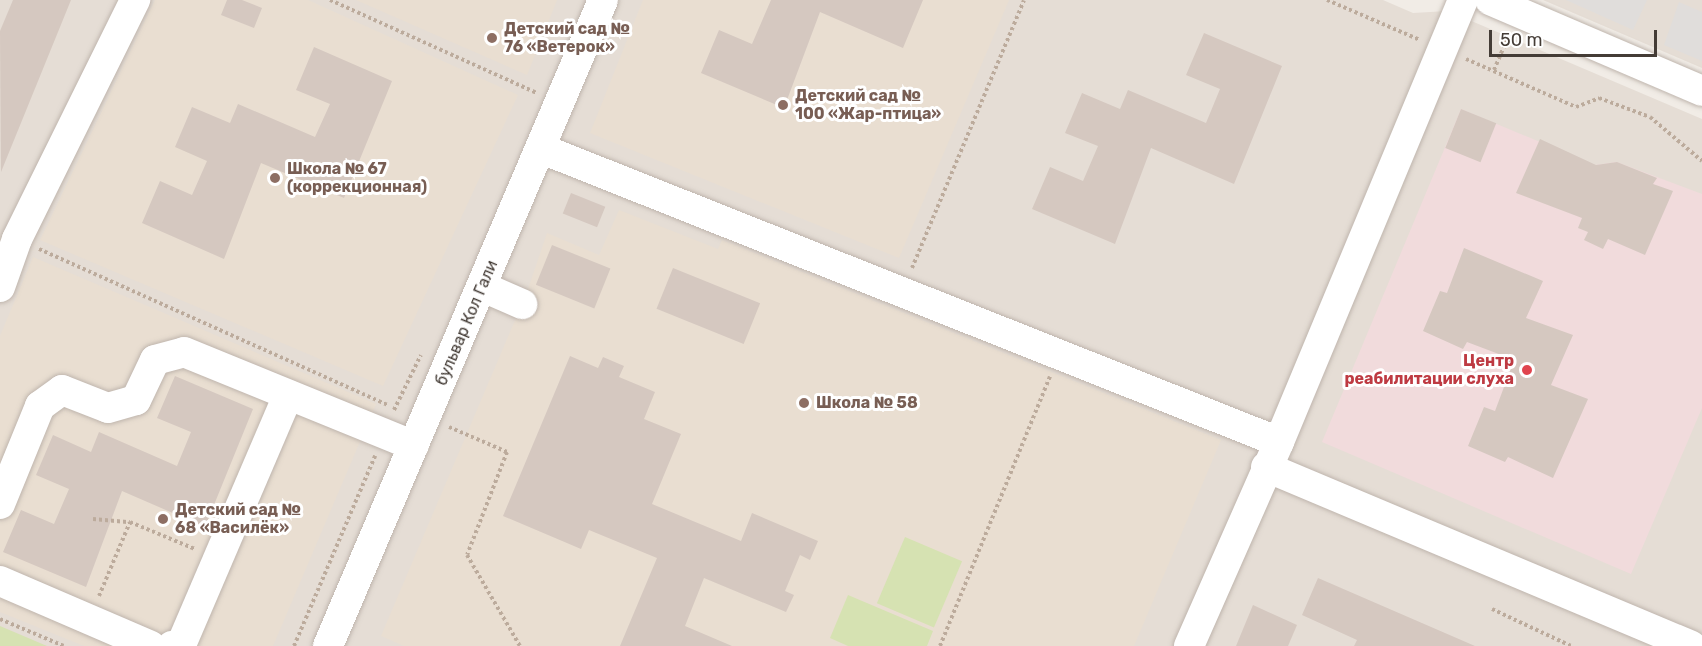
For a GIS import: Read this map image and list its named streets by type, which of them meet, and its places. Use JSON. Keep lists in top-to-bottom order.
{
  "streets": {
    "street": ["бульвар Кол Гали"]
  },
  "places": [
    "Детский сад № 76 «Ветерок»",
    "Детский сад № 100 «Жар-птица»",
    "Школа № 67 (коррекционная)",
    "Центр реабилитации слуха",
    "Школа № 58",
    "Детский сад № 68 «Василёк»"
  ],
  "scale_bar": "50 m"
}
